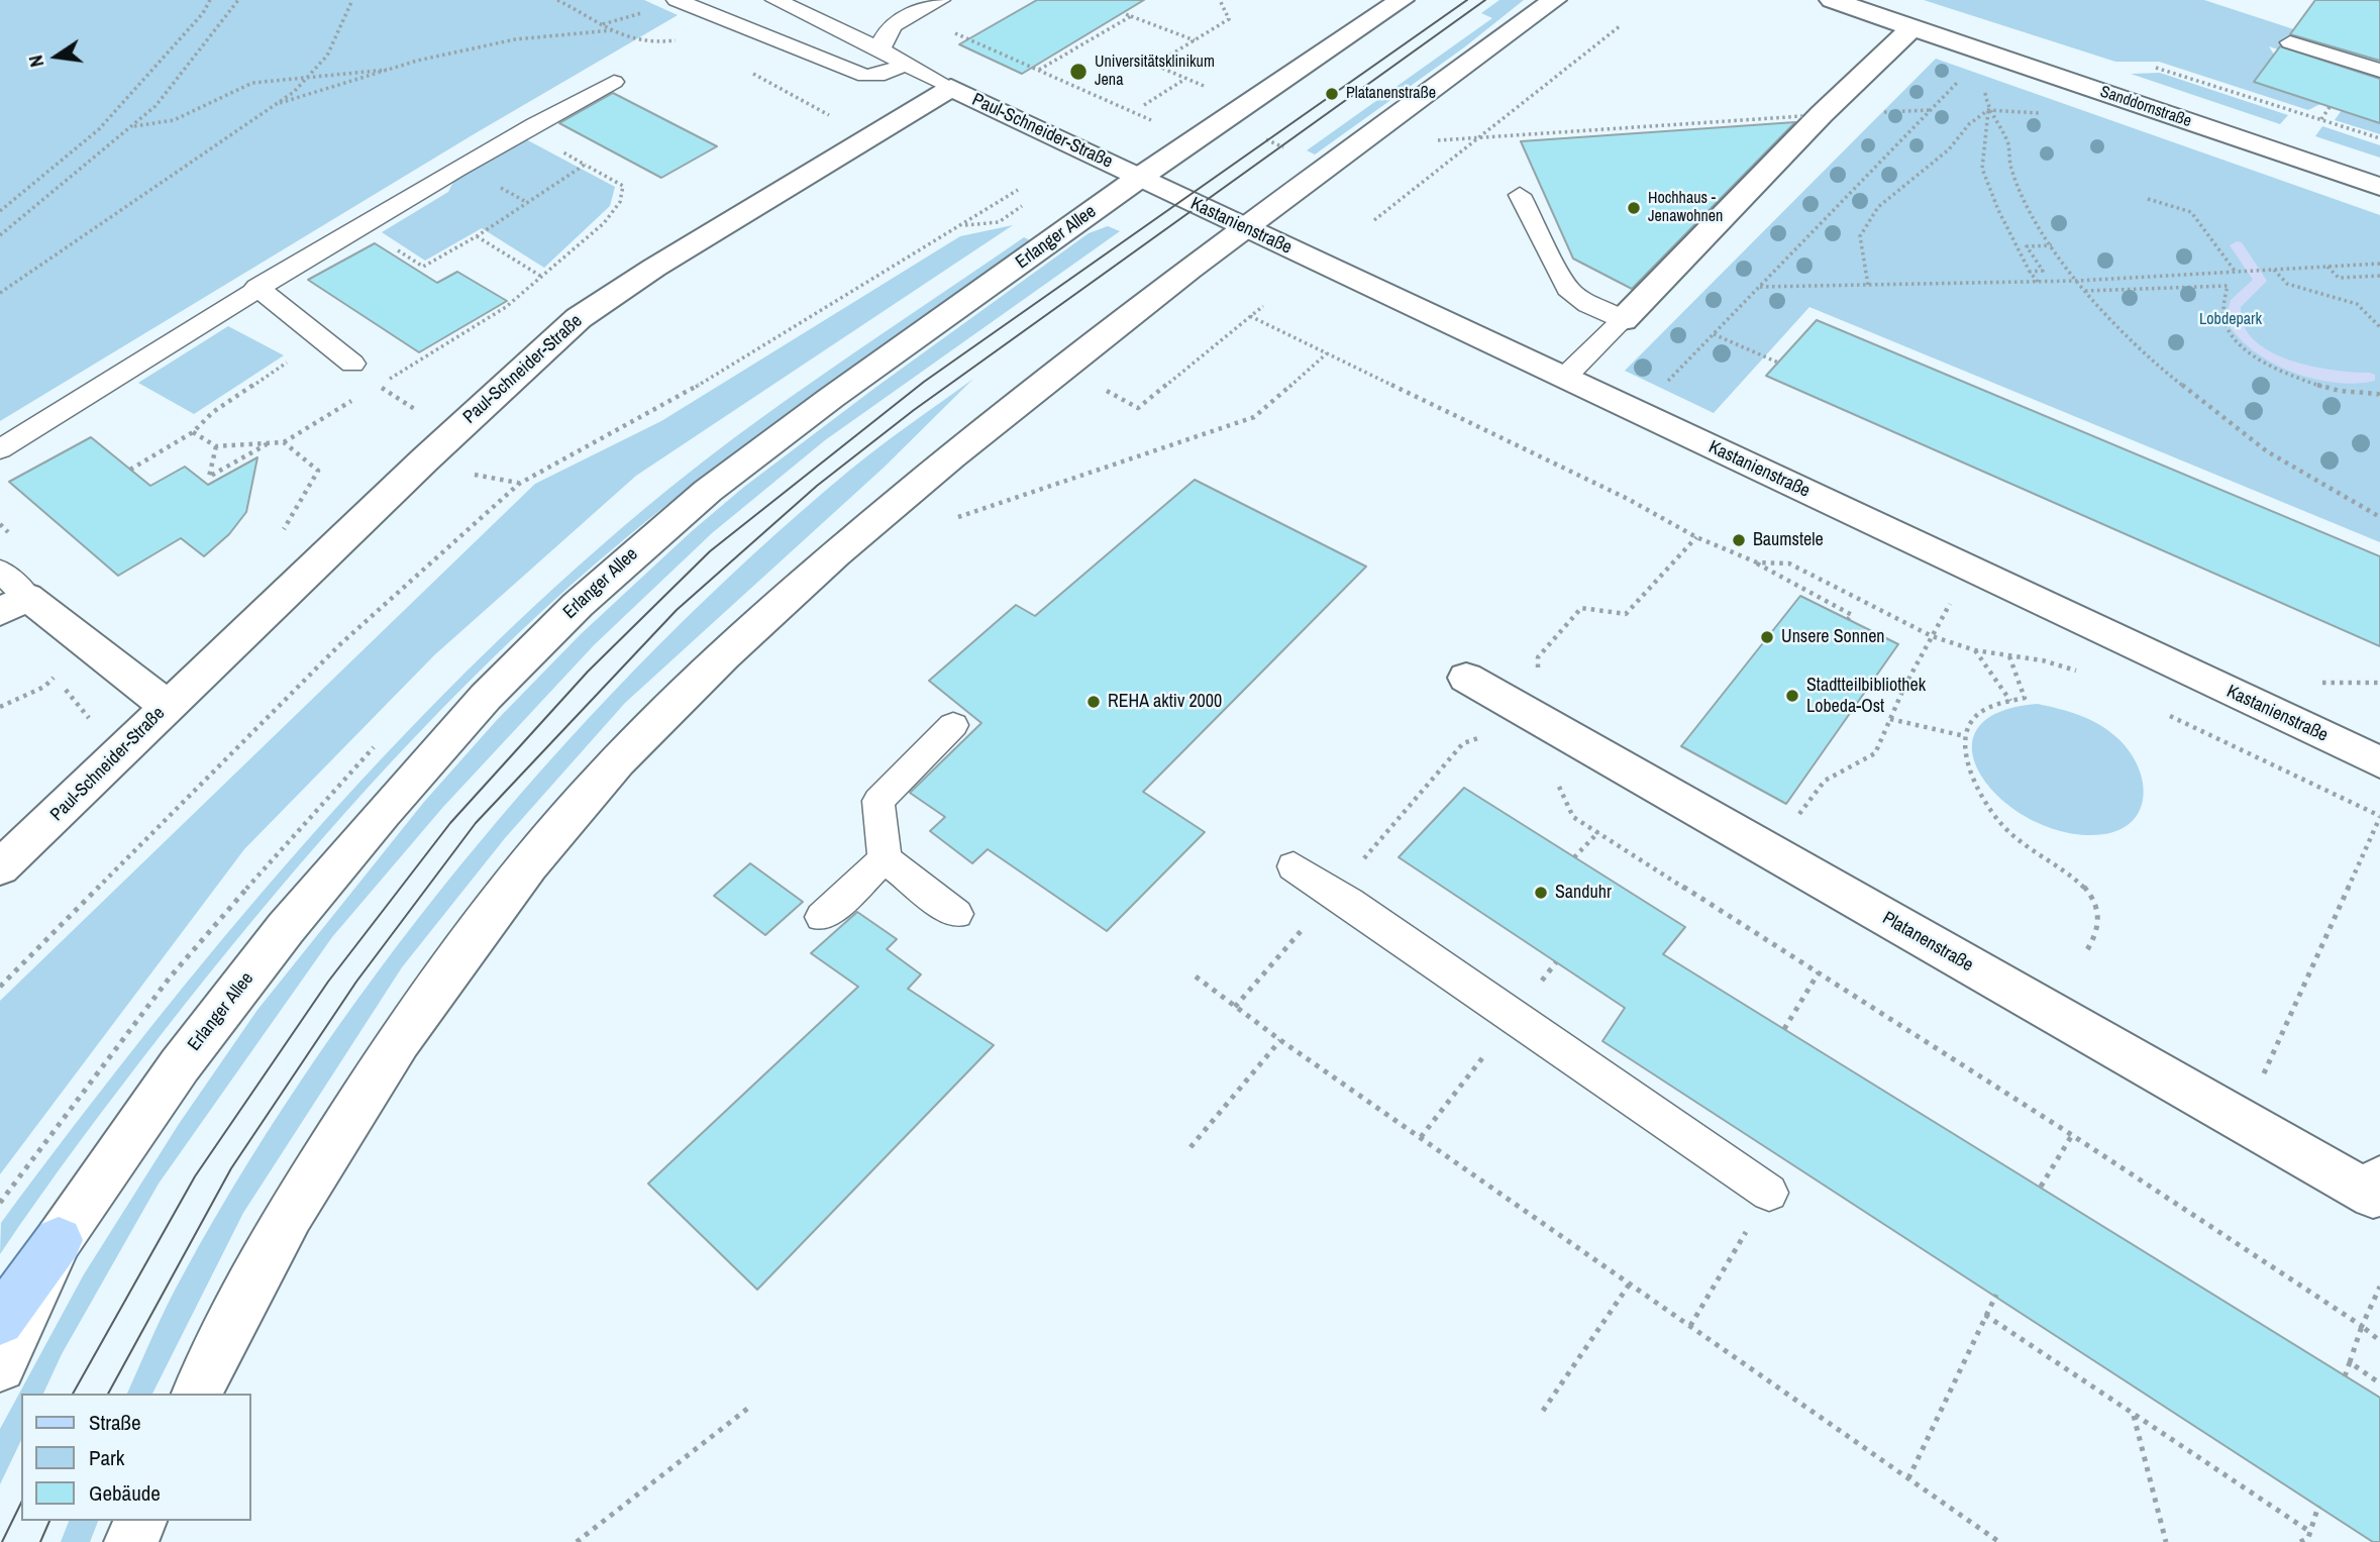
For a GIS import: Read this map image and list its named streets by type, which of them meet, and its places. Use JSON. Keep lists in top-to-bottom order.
{
  "streets": {
    "street": [
      "Sanddornstraße",
      "Paul-Schneider-Straße",
      "Kastanienstraße",
      "Erlanger Allee",
      "Platanenstraße"
    ]
  },
  "crossings": [
    ["Paul-Schneider-Straße", "Kastanienstraße"],
    ["Paul-Schneider-Straße", "Erlanger Allee"],
    ["Kastanienstraße", "Erlanger Allee"]
  ],
  "parks": ["Lobdepark"],
  "places": [
    "Universitätsklinikum Jena",
    "Platanenstraße",
    "Hochhaus - Jenawohnen",
    "Baumstele",
    "Unsere Sonnen",
    "Stadtteilbibliothek Lobeda-Ost",
    "REHA aktiv 2000",
    "Sanduhr"
  ],
  "legend": ["Straße", "Park", "Gebäude"],
  "north": "left"
}
